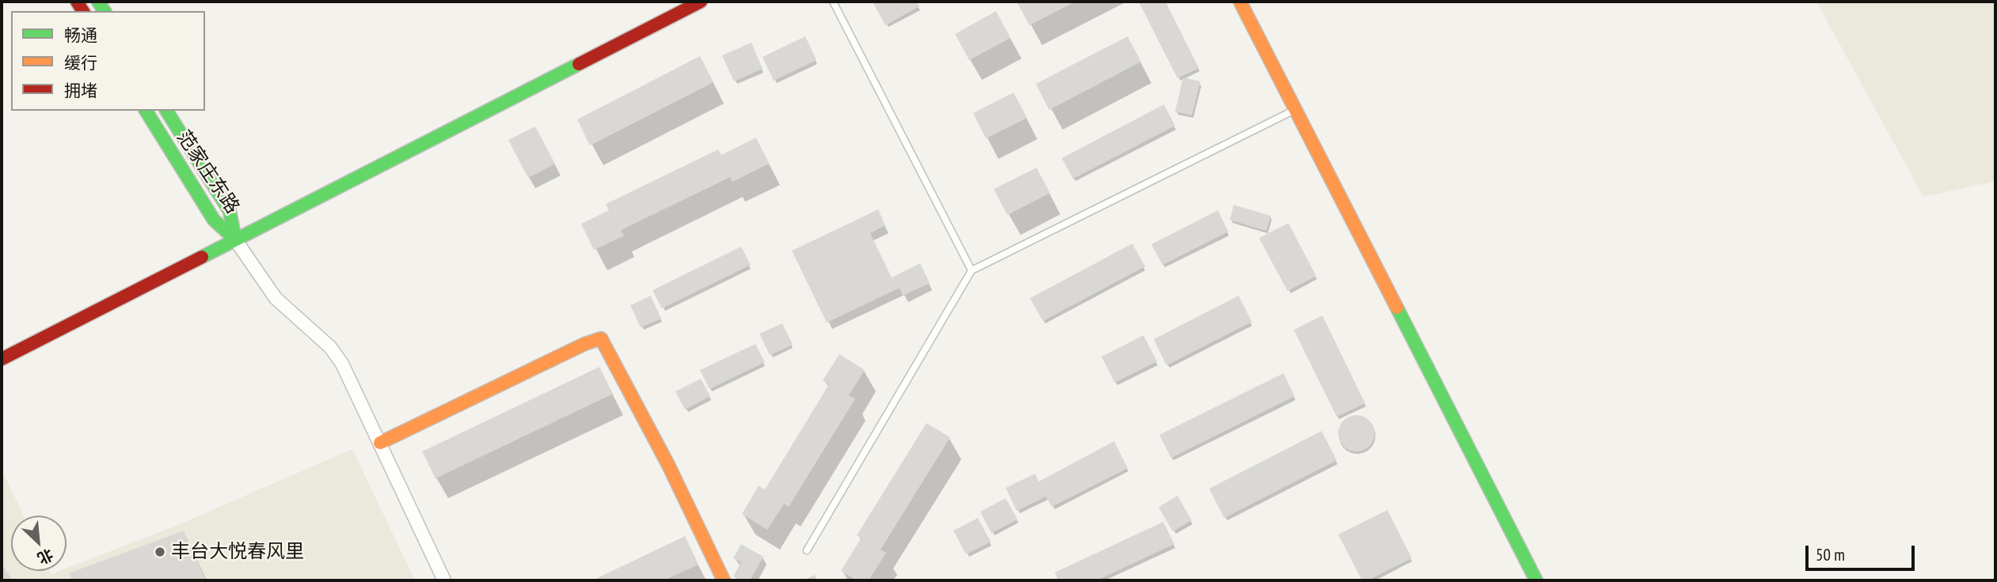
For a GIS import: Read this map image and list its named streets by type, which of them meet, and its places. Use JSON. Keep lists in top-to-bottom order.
{
  "streets": {
    "street": ["范家庄东路"]
  },
  "places": ["丰台大悦春风里"],
  "legend": ["畅通", "缓行", "拥堵"],
  "scale_bar": "50 m",
  "north": "bottom right"
}
